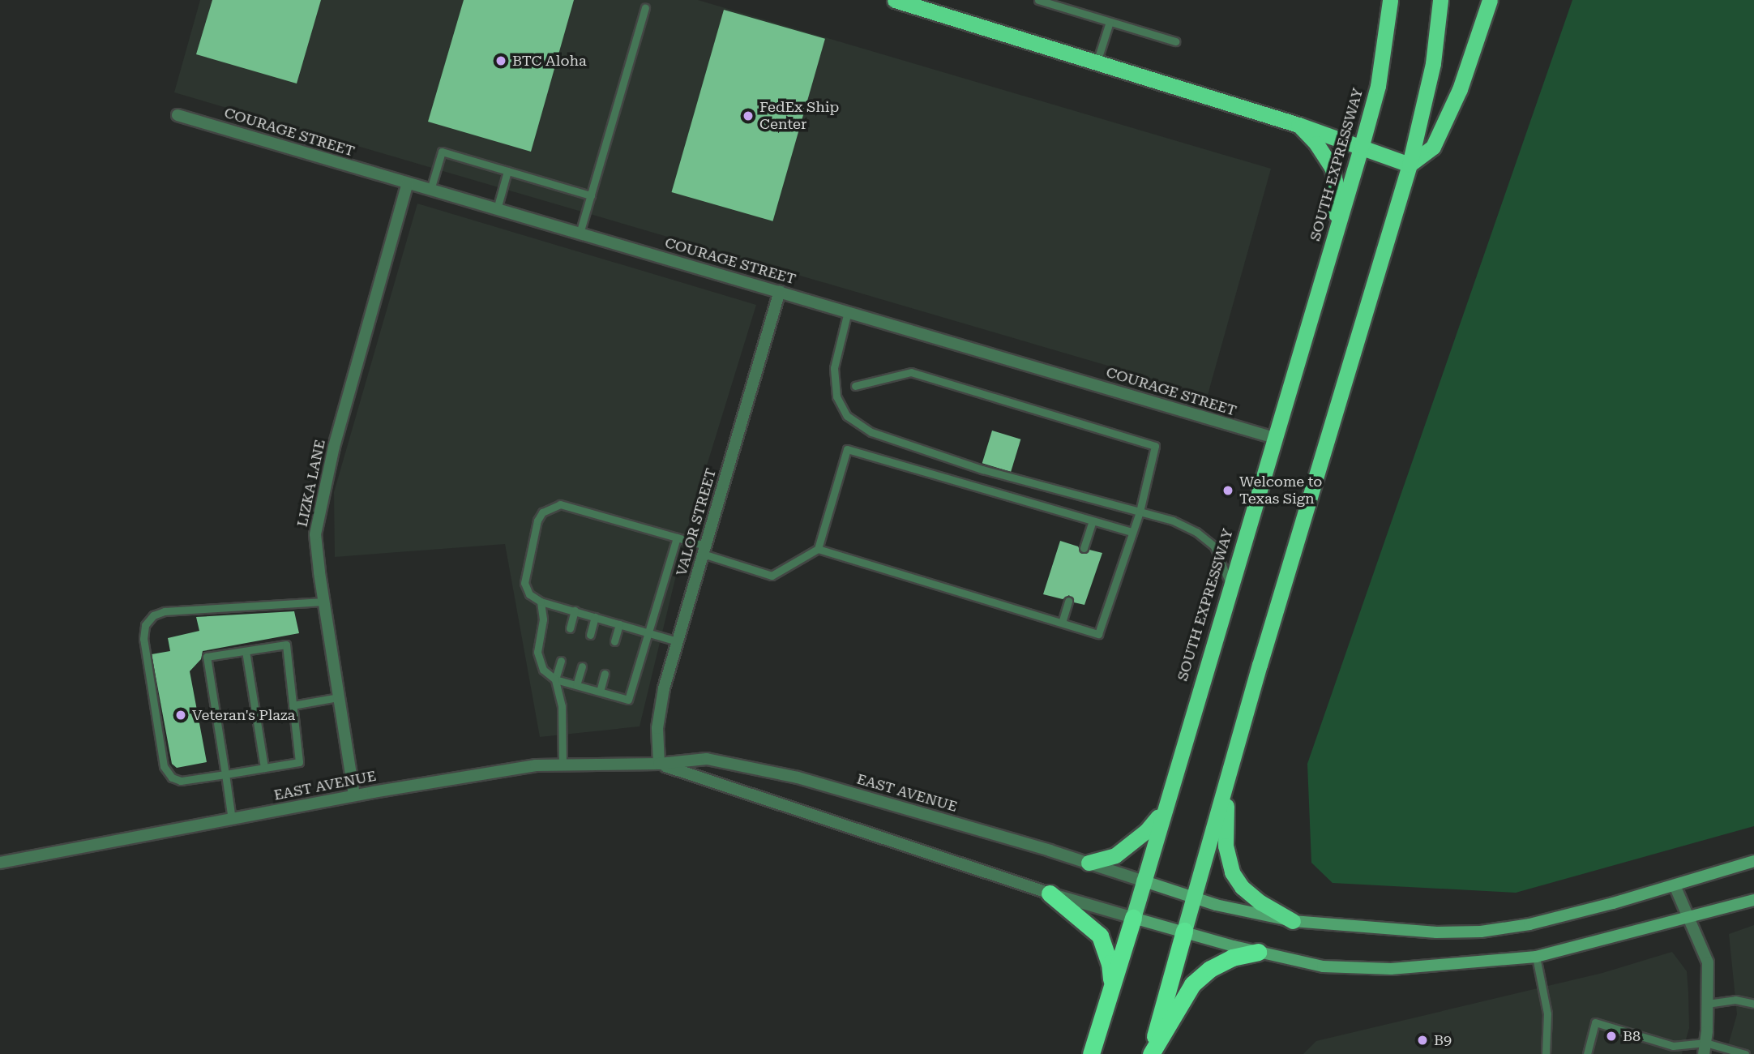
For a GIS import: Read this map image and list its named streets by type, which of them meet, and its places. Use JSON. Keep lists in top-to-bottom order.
{
  "streets": {
    "highway": ["SOUTH EXPRESSWAY"],
    "street": [
      "COURAGE STREET",
      "LIZKA LANE",
      "VALOR STREET",
      "EAST AVENUE"
    ]
  },
  "crossings": [
    ["COURAGE STREET", "SOUTH EXPRESSWAY"],
    ["COURAGE STREET", "LIZKA LANE"],
    ["COURAGE STREET", "VALOR STREET"],
    ["SOUTH EXPRESSWAY", "EAST AVENUE"],
    ["LIZKA LANE", "EAST AVENUE"],
    ["VALOR STREET", "EAST AVENUE"]
  ],
  "places": [
    "BTC Aloha",
    "FedEx Ship Center",
    "Welcome to Texas Sign",
    "Veteran's Plaza",
    "B8",
    "B9"
  ]
}
